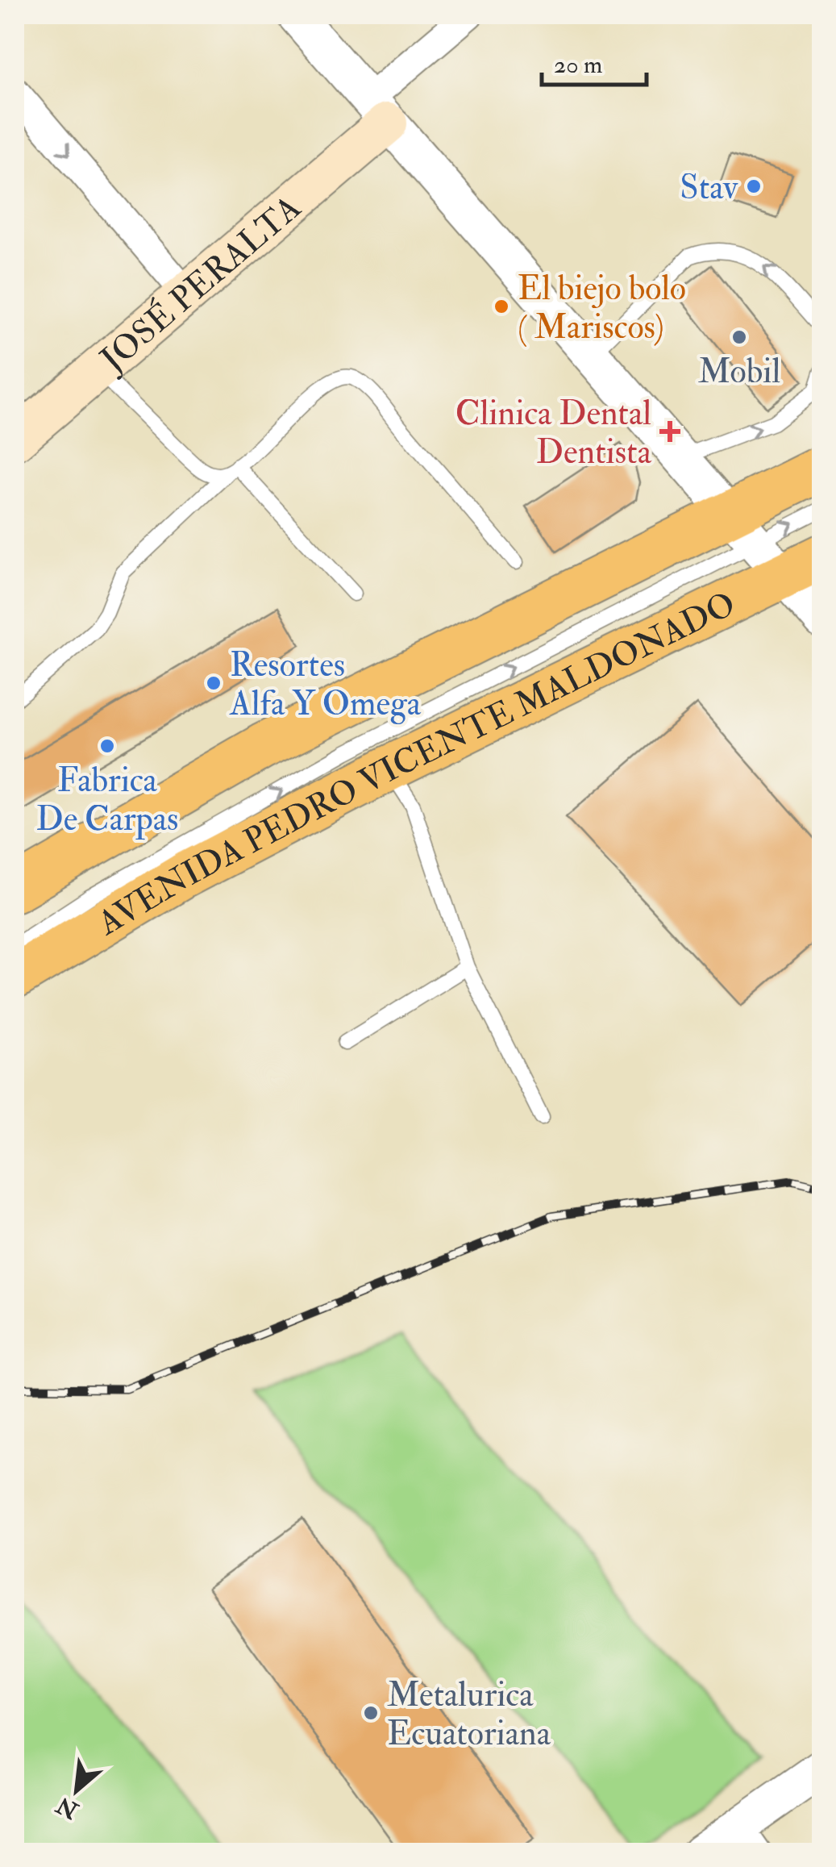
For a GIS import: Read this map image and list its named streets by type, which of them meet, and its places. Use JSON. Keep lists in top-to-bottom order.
{
  "streets": {
    "main road": ["JOSÉ PERALTA", "AVENIDA PEDRO VICENTE MALDONADO"]
  },
  "places": {
    "other": [
      "Stav",
      "El biejo bolo ( Mariscos)",
      "Mobil",
      "Resortes Alfa Y Omega",
      "Fabrica De Carpas",
      "Metalurica Ecuatoriana"
    ],
    "health": ["Clinica Dental Dentista"]
  },
  "scale_bar": "20 m",
  "north": "bottom left"
}
